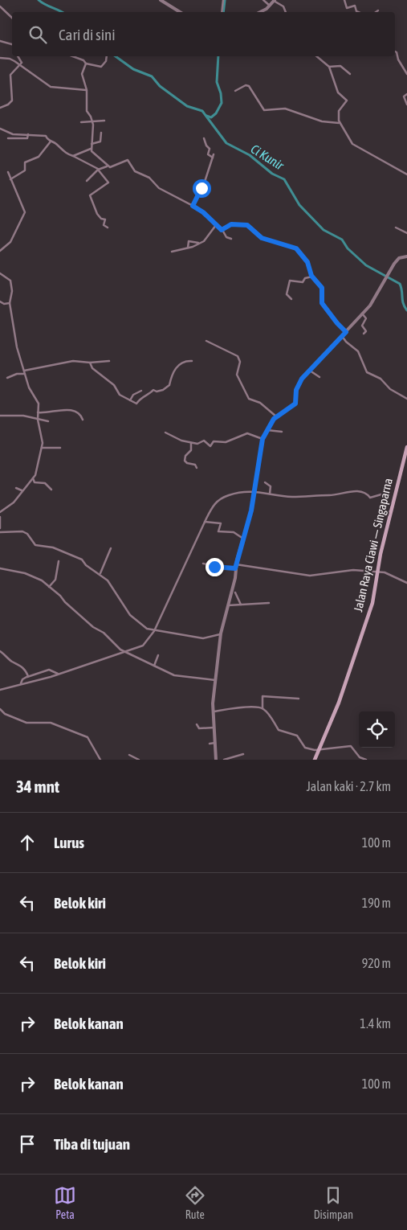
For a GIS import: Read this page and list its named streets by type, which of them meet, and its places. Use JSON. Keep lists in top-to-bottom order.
{
  "streets": {
    "main road": ["Jalan Raya Ciawi — Singaparna"]
  },
  "water": ["Ci Kunir"],
  "page": {
    "search": "Cari di sini",
    "heading": ["34 mnt", "Jalan kaki · 2.7 km"],
    "list": [
      ["Lurus", "100 m"],
      ["Belok kiri", "190 m"],
      ["Belok kiri", "920 m"],
      ["Belok kanan", "1.4 km"],
      ["Belok kanan", "100 m"],
      "Tiba di tujuan"
    ],
    "nav": ["Peta", "Rute", "Disimpan"]
  }
}
